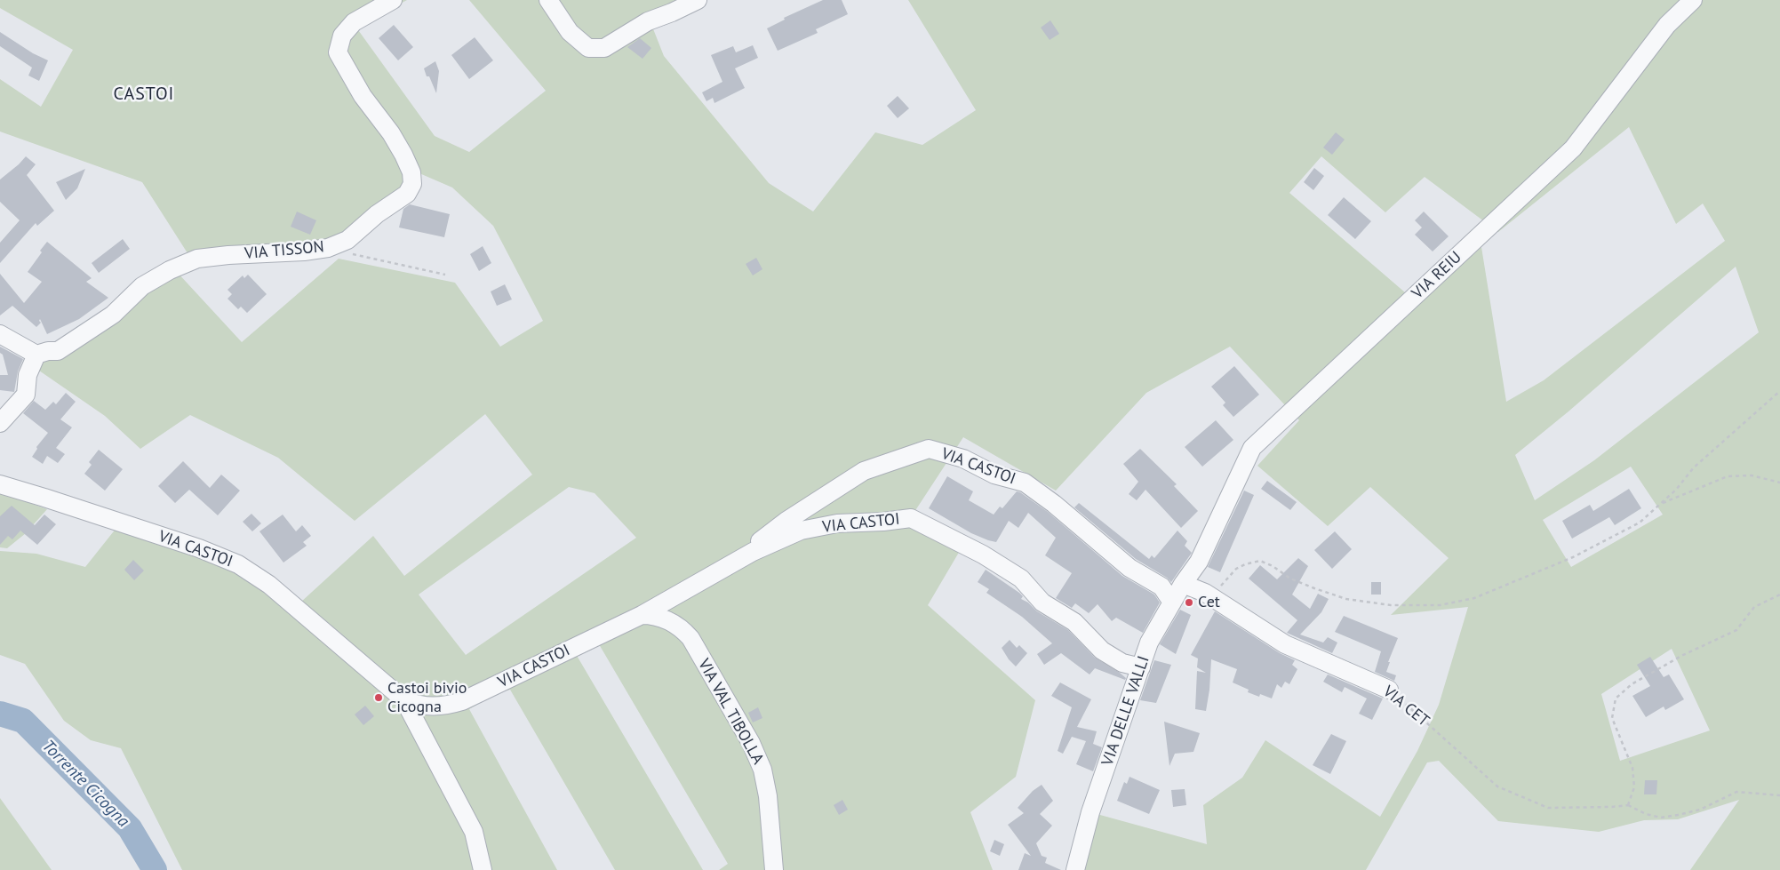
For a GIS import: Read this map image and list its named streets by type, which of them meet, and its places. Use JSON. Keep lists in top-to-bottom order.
{
  "streets": {
    "street": [
      "VIA TISSON",
      "VIA REIU",
      "VIA CASTOI",
      "VIA CET",
      "VIA DELLE VALLI",
      "VIA VAL TIBOLLA"
    ]
  },
  "crossings": [
    ["VIA REIU", "VIA DELLE VALLI"],
    ["VIA CASTOI", "VIA DELLE VALLI"],
    ["VIA CASTOI", "VIA VAL TIBOLLA"],
    ["VIA CET", "VIA DELLE VALLI"]
  ],
  "districts": ["CASTOI"],
  "water": ["Torrente Cicogna"],
  "places": ["Cet", "Castoi bivio Cicogna"]
}
